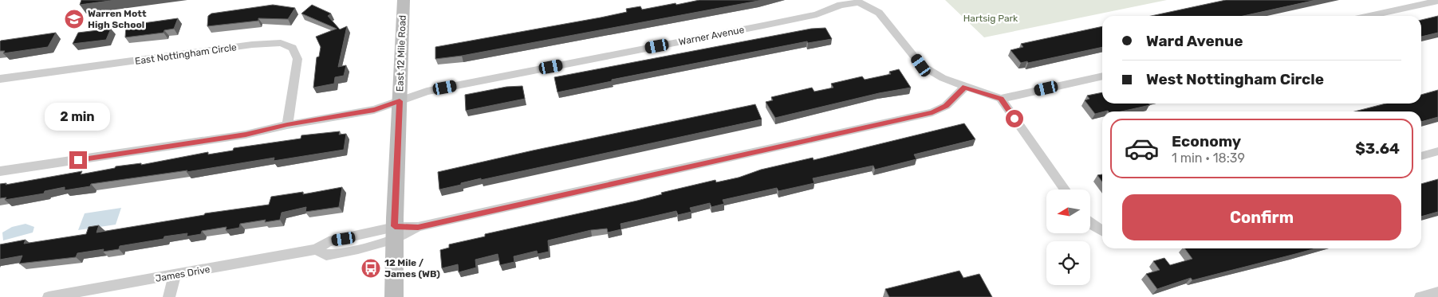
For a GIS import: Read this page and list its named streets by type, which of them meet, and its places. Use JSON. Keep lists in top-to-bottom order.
{
  "streets": {
    "main road": ["East 12 Mile Road"],
    "street": ["Warner Avenue", "East Nottingham Circle", "James Drive"]
  },
  "crossings": [
    ["Warner Avenue", "East 12 Mile Road"],
    ["Warner Avenue", "East Nottingham Circle"],
    ["Warner Avenue", "James Drive"],
    ["East 12 Mile Road", "James Drive"]
  ],
  "parks": ["Hartsig Park"],
  "places": {
    "school or university": ["Warren Mott High School"],
    "bus stop": ["12 Mile / James (WB)"]
  },
  "north": "left",
  "page": {
    "banner": ["Ward Avenue", "West Nottingham Circle"],
    "bubble": "2 min",
    "list": [
      {
        "name": "Economy",
        "note": "1 min · 18:39",
        "value": "$3.64"
      }
    ],
    "buttons": "Confirm"
  }
}
